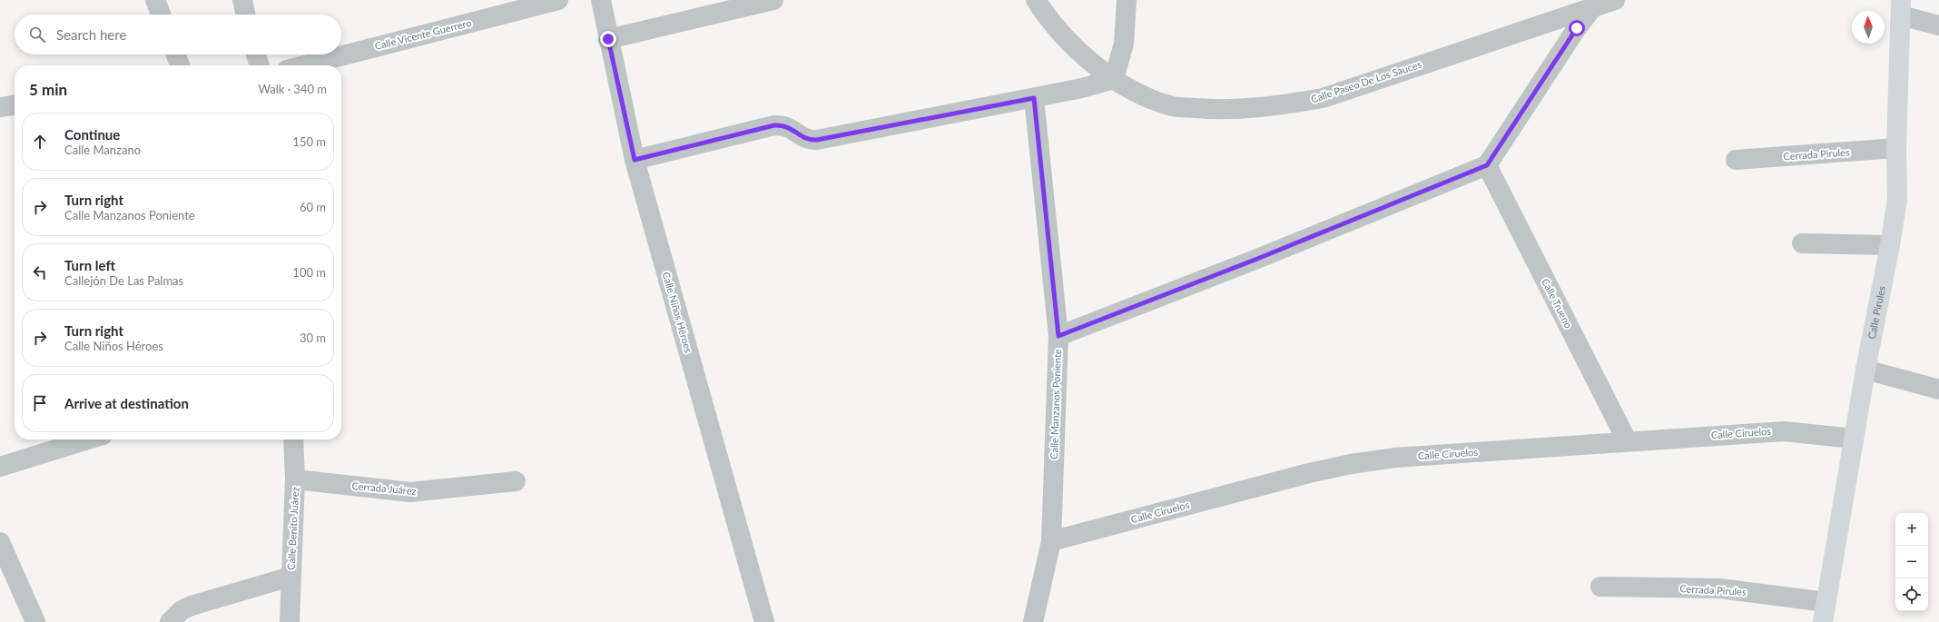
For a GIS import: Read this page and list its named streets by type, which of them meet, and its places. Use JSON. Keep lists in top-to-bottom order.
{
  "streets": {
    "street": [
      "Calle Vicente Guerrero",
      "Calle Paseo De Los Sauces",
      "Cerrada Pirules",
      "Calle Trueno",
      "Calle Niños Héroes",
      "Calle Pirules",
      "Calle Manzanos Poniente",
      "Calle Ciruelos",
      "Cerrada Juárez",
      "Calle Benito Juárez"
    ]
  },
  "crossings": [
    ["Cerrada Pirules", "Calle Pirules"],
    ["Calle Trueno", "Calle Ciruelos"],
    ["Calle Pirules", "Calle Ciruelos"],
    ["Calle Manzanos Poniente", "Calle Ciruelos"],
    ["Cerrada Juárez", "Calle Benito Juárez"]
  ],
  "north": "top",
  "page": {
    "search": "Search here",
    "heading": ["5 min", "Walk · 340 m"],
    "list": [
      ["Continue", "Calle Manzano", "150 m"],
      ["Turn right", "Calle Manzanos Poniente", "60 m"],
      ["Turn left", "Callejón De Las Palmas", "100 m"],
      ["Turn right", "Calle Niños Héroes", "30 m"],
      "Arrive at destination"
    ],
    "map_buttons": ["+", "−"]
  }
}
